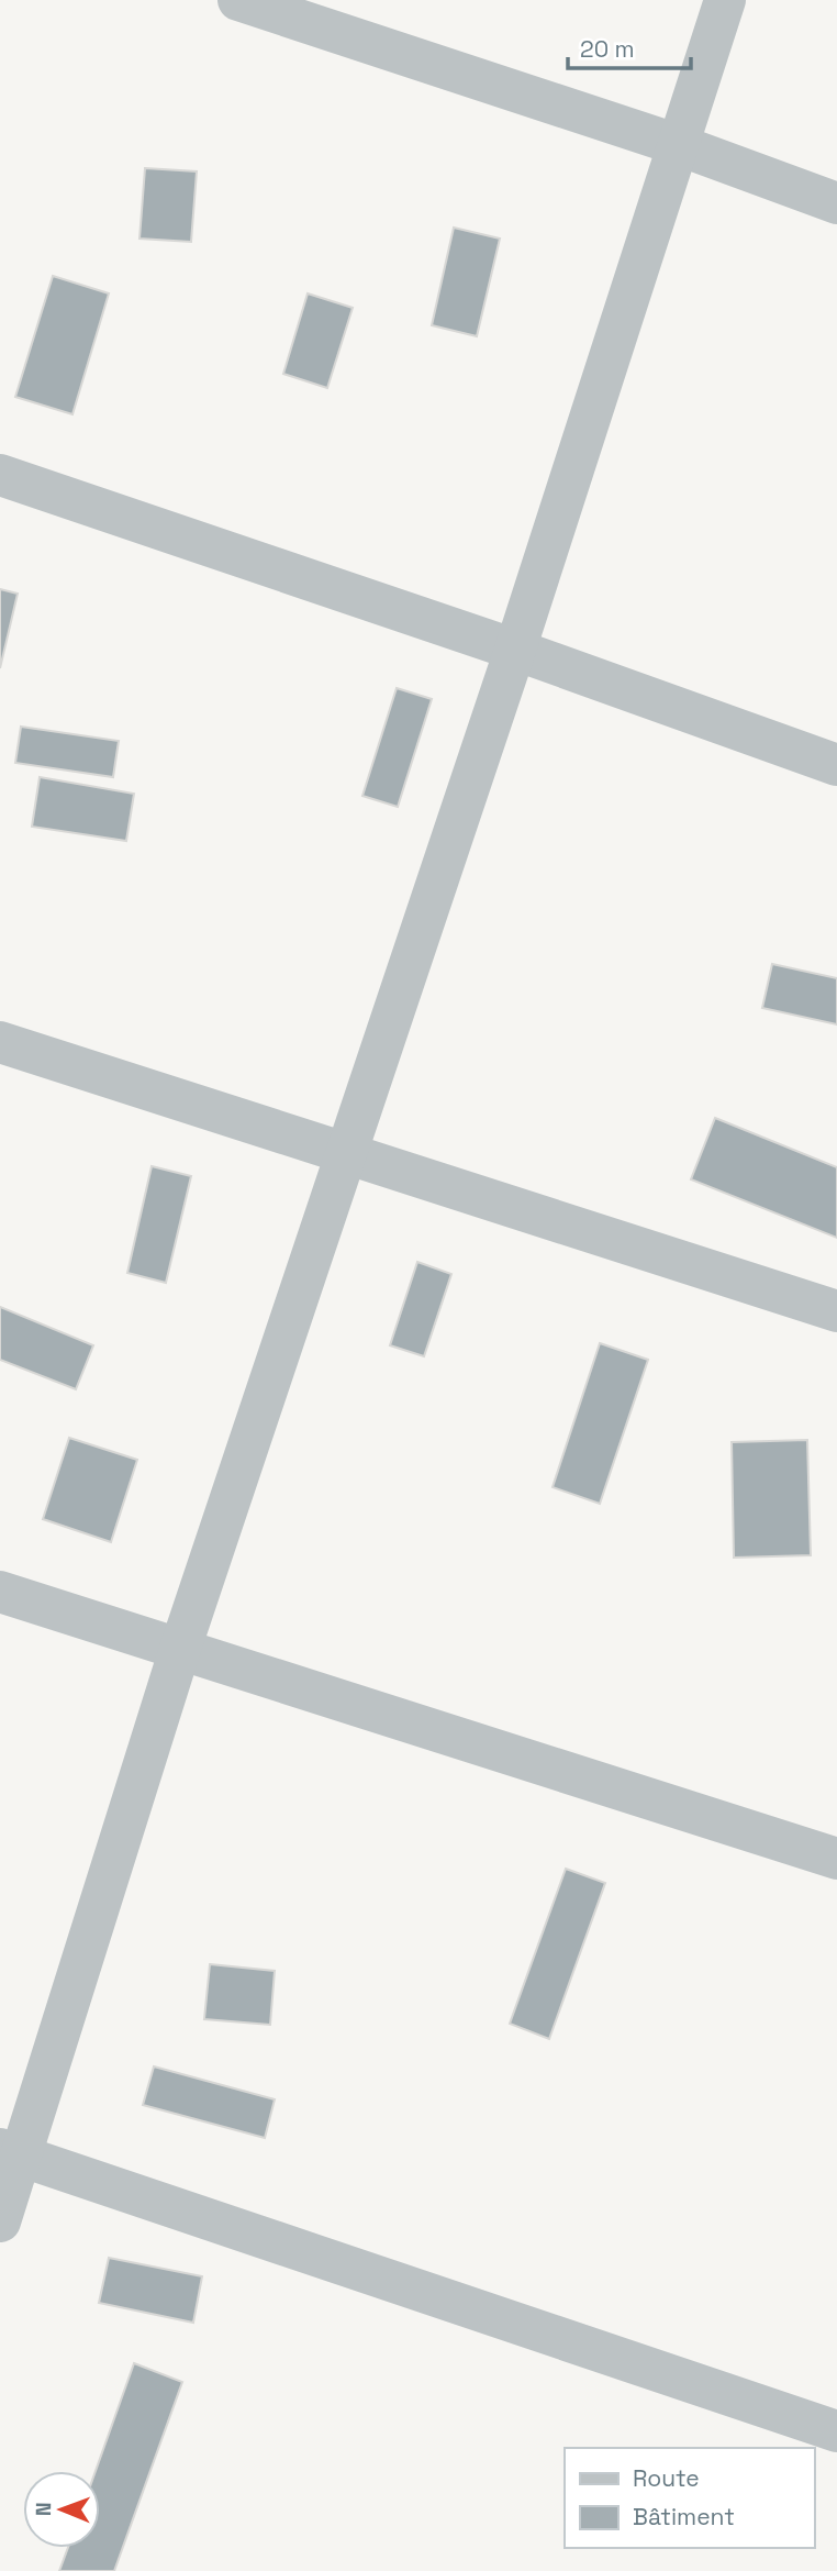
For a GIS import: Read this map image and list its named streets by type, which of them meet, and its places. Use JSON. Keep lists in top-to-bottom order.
{
  "legend": ["Route", "Bâtiment"],
  "scale_bar": "20 m",
  "north": "left"
}
